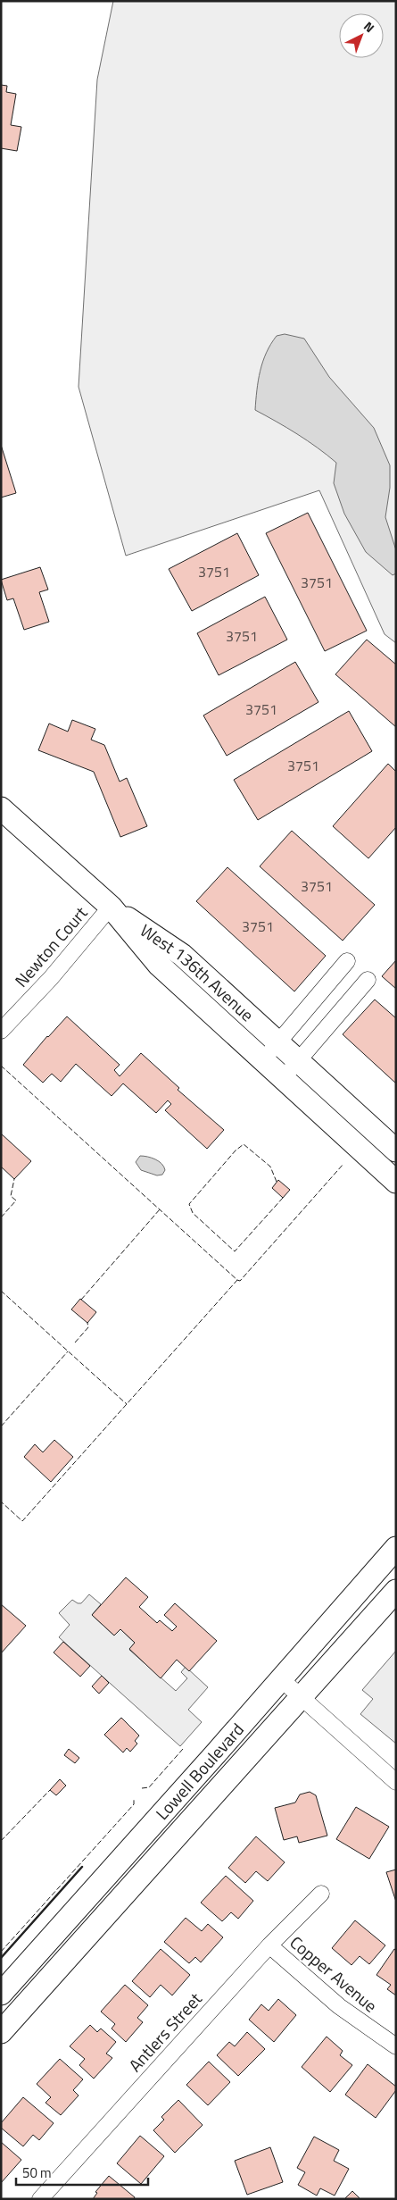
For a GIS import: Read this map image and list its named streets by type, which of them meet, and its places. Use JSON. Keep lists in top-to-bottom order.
{
  "streets": {
    "main road": ["West 136th Avenue", "Lowell Boulevard"],
    "street": ["Newton Court", "Copper Avenue", "Antlers Street"]
  },
  "crossings": [
    ["Newton Court", "West 136th Avenue"],
    ["Copper Avenue", "Antlers Street"]
  ],
  "house_numbers": [
    "3751",
    "3751",
    "3751",
    "3751",
    "3751",
    "3751",
    "3751"
  ],
  "scale_bar": "50 m",
  "north": "top right"
}
